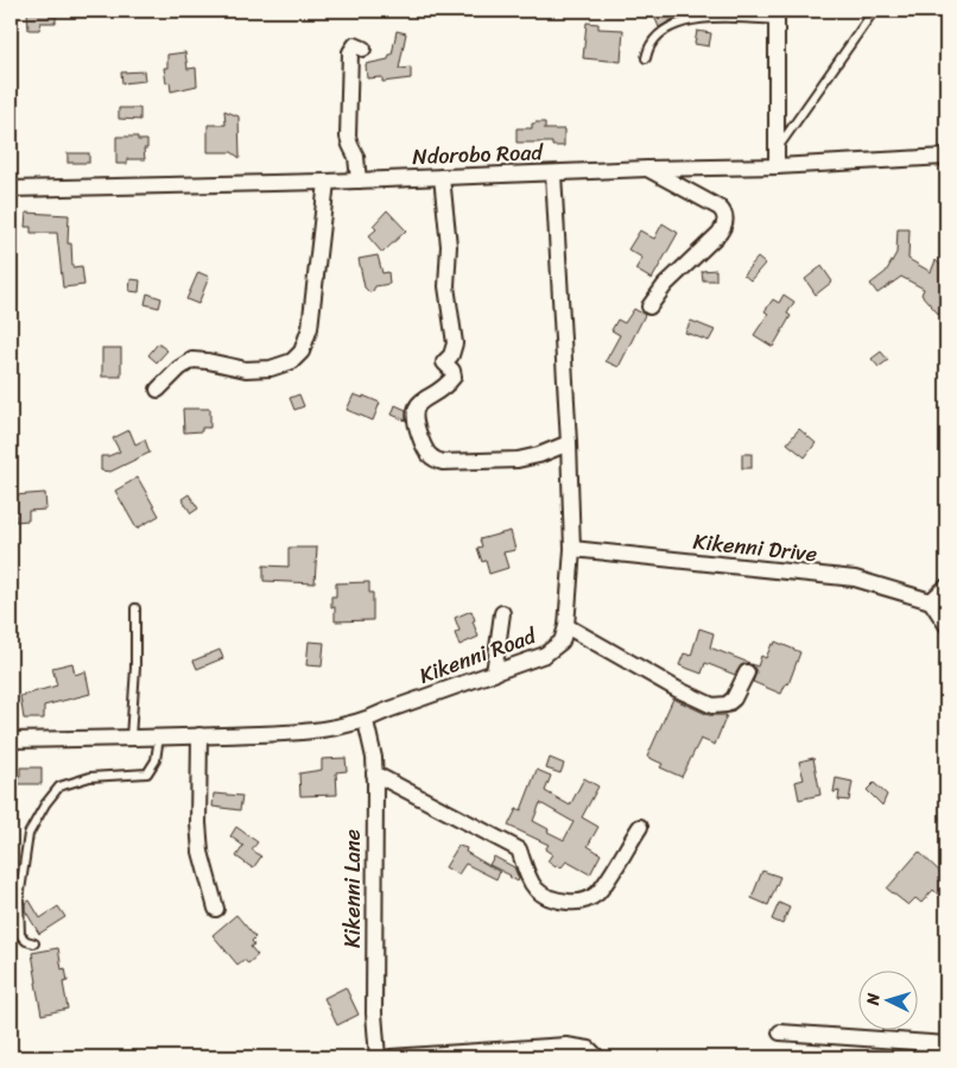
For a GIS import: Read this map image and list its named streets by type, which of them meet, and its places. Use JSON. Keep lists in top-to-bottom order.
{
  "streets": {
    "street": [
      "Ndorobo Road",
      "Kikenni Drive",
      "Kikenni Road",
      "Kikenni Lane"
    ]
  },
  "crossings": [
    ["Ndorobo Road", "Kikenni Road"],
    ["Kikenni Drive", "Kikenni Road"],
    ["Kikenni Road", "Kikenni Lane"]
  ],
  "north": "left"
}
